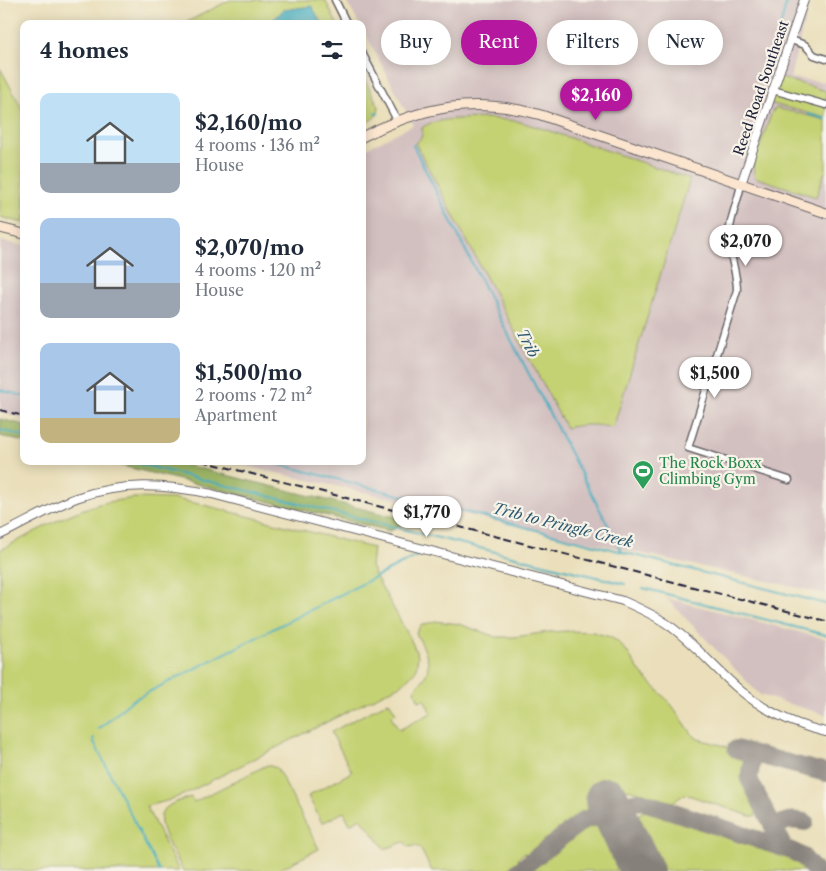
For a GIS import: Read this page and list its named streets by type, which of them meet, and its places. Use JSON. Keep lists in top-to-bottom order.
{
  "streets": {
    "street": ["Reed Road Southeast"]
  },
  "water": ["Trib", "Trib to Pringle Creek"],
  "places": {
    "sports": ["The Rock Boxx Climbing Gym"]
  },
  "page": {
    "chip": [
      "Buy",
      "Rent",
      "Filters",
      "New"
    ],
    "heading": "4 homes",
    "price": [
      "$2,160",
      "$2,070",
      "$1,500",
      "$1,770"
    ],
    "list": [
      {
        "name": "$2,160/mo",
        "note": "4 rooms · 136 m² · House"
      },
      {
        "name": "$2,070/mo",
        "note": "4 rooms · 120 m² · House"
      },
      {
        "name": "$1,500/mo",
        "note": "2 rooms · 72 m² · Apartment"
      }
    ]
  }
}
